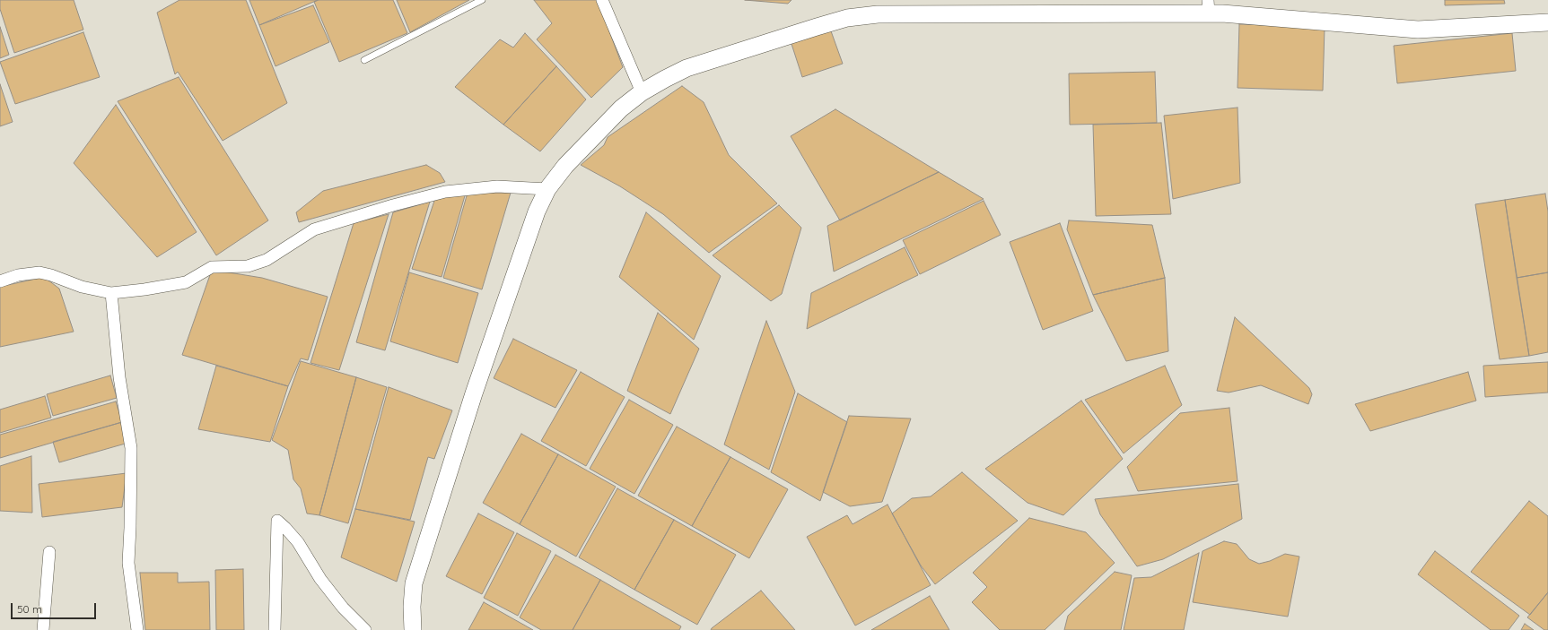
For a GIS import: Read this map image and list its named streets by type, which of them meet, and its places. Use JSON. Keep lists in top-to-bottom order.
{
  "scale_bar": "50 m"
}
